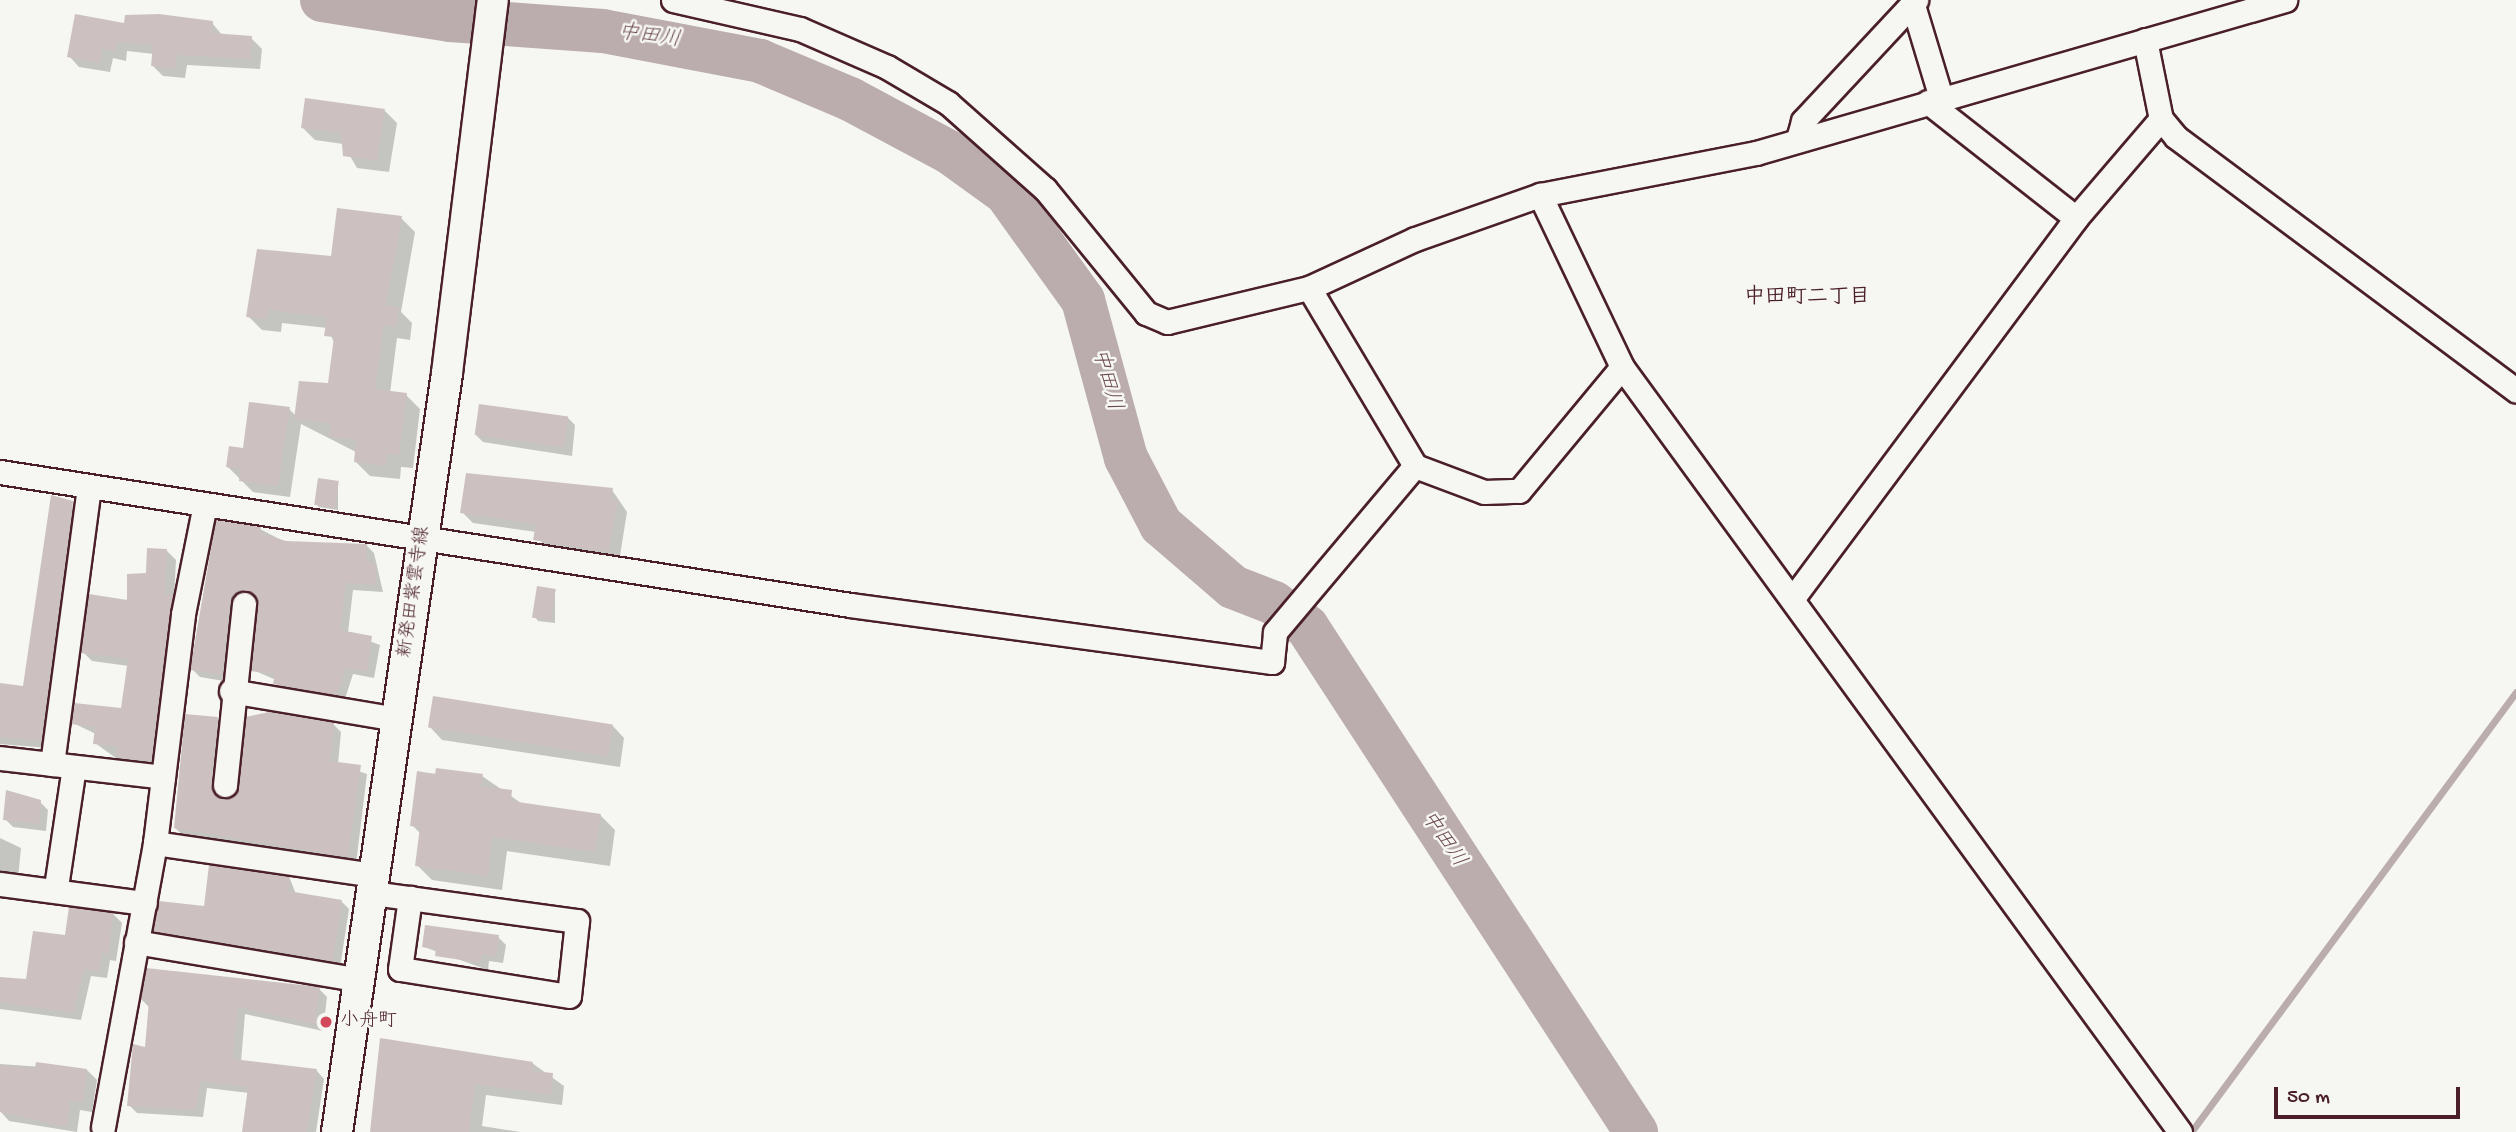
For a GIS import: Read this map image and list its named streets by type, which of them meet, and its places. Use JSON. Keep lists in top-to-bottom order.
{
  "streets": {
    "main road": ["新発田紫雲寺線"]
  },
  "districts": ["中田町二丁目"],
  "water": ["中田川"],
  "places": ["小舟町"],
  "scale_bar": "50 m"
}
